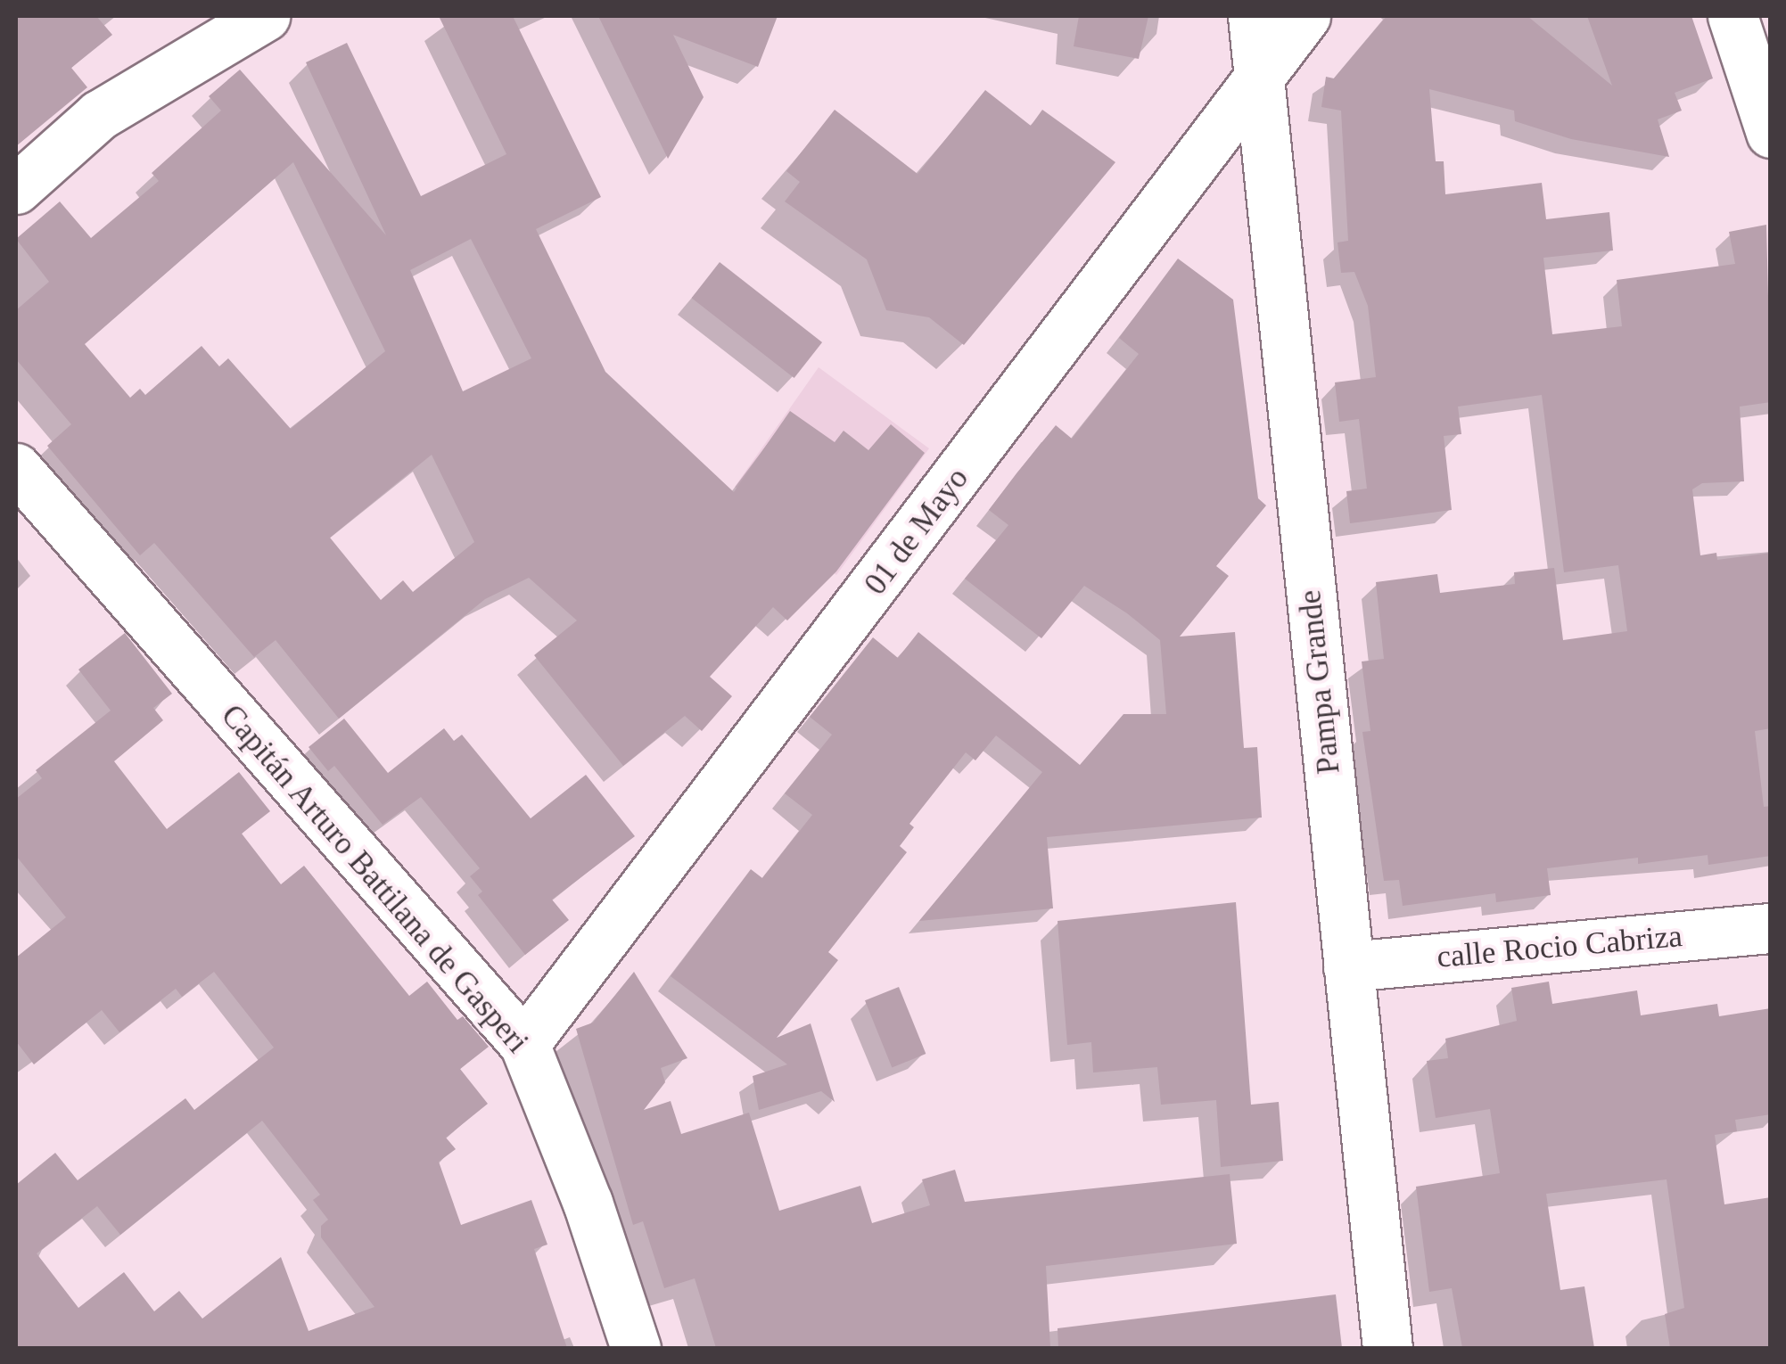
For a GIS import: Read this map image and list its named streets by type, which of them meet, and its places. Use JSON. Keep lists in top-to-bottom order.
{
  "streets": {
    "street": [
      "01 de Mayo",
      "Pampa Grande",
      "Capitán Arturo Battilana de Gasperi",
      "calle Rocio Cabriza"
    ]
  },
  "crossings": [
    ["01 de Mayo", "Pampa Grande"],
    ["01 de Mayo", "Capitán Arturo Battilana de Gasperi"],
    ["Pampa Grande", "calle Rocio Cabriza"]
  ]
}
